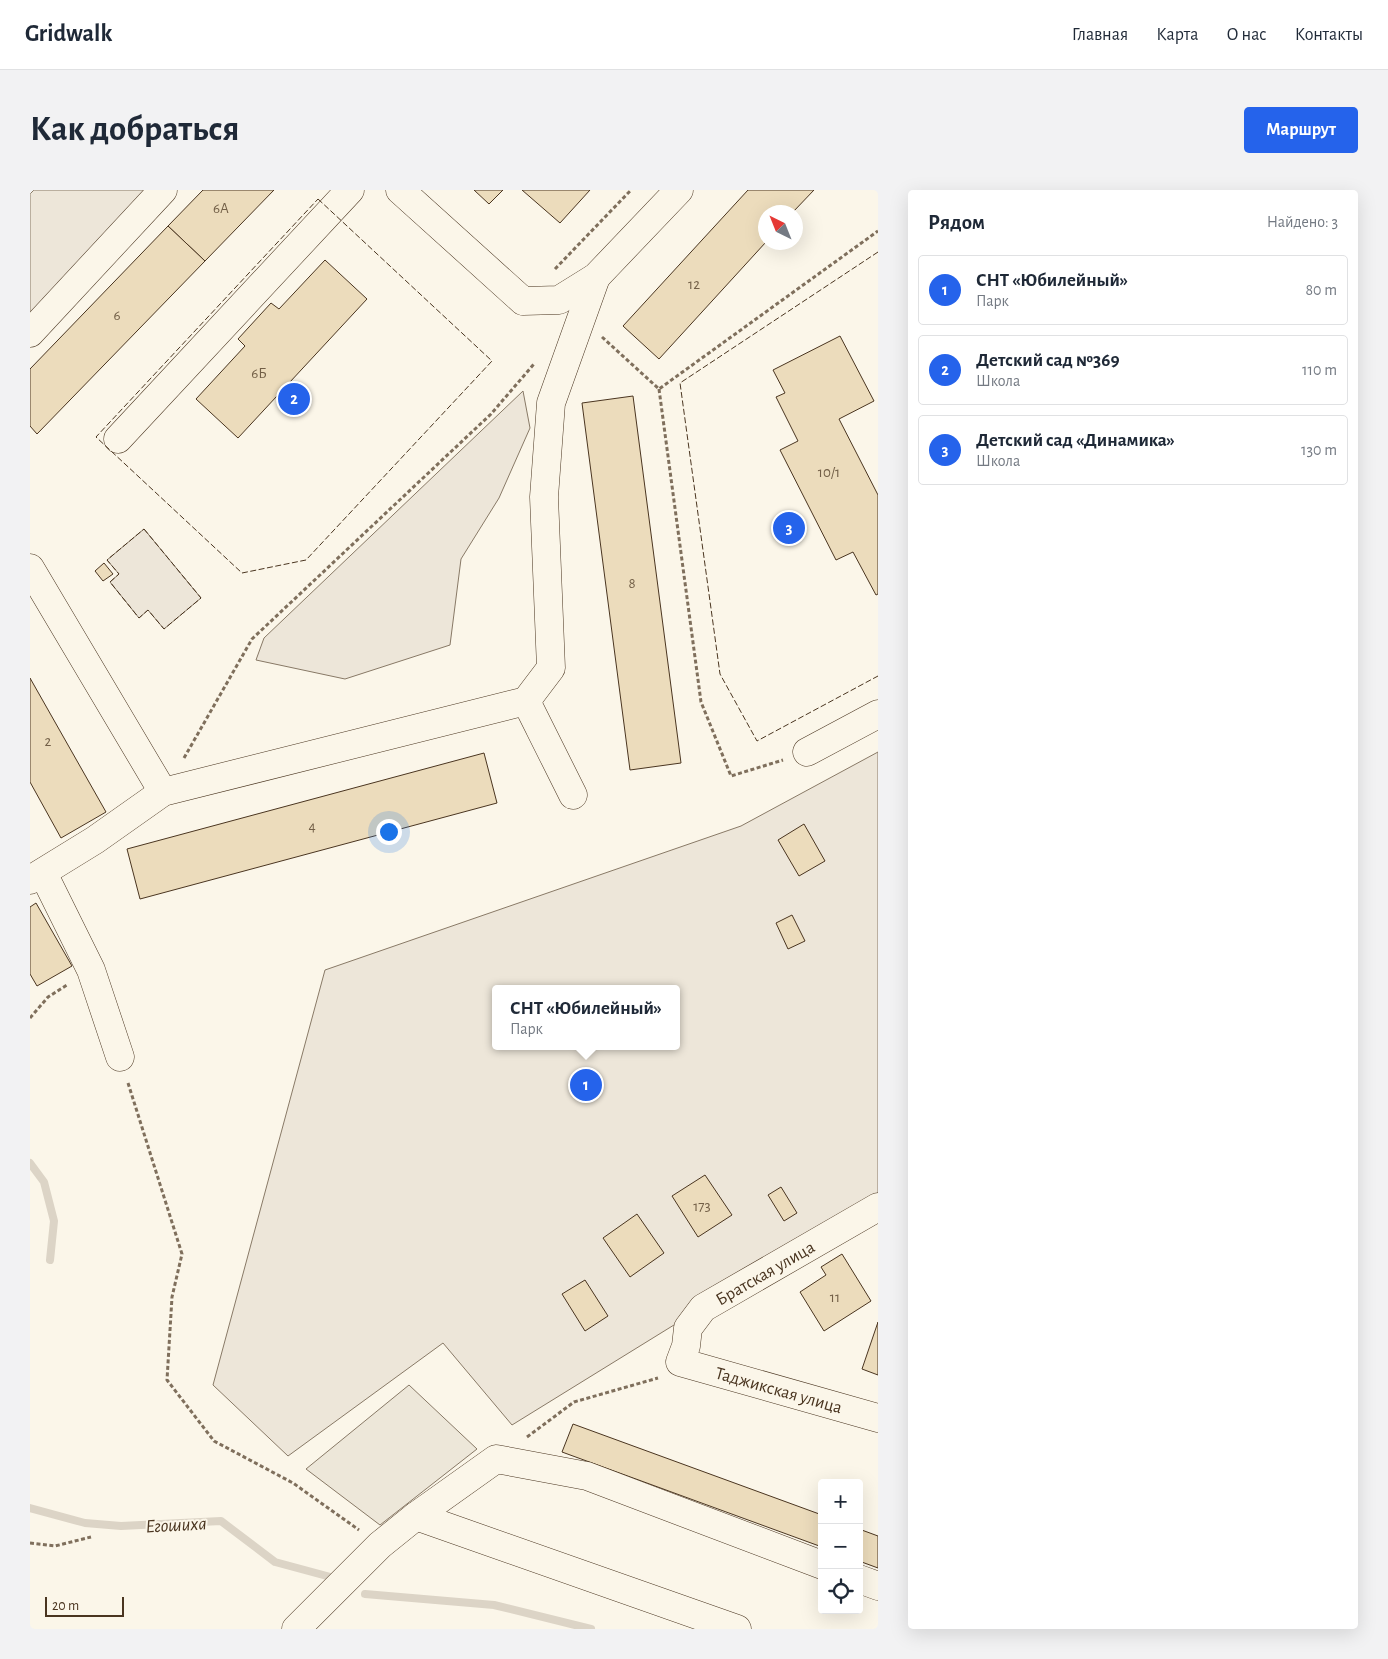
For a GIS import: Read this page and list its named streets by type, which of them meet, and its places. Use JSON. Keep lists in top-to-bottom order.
{
  "streets": {
    "street": ["Братская улица", "Таджикская улица"]
  },
  "crossings": [
    ["Братская улица", "Таджикская улица"]
  ],
  "water": ["Егошиха"],
  "house_numbers": [
    "6А",
    "12",
    "6",
    "6Б",
    "10/1",
    "8",
    "2",
    "4",
    "173",
    "11"
  ],
  "scale_bar": "20 m",
  "north": "top left",
  "page": {
    "header": "Gridwalk",
    "nav": [
      "Главная",
      "Карта",
      "О нас",
      "Контакты"
    ],
    "buttons": "Маршрут",
    "title": "Как добраться",
    "heading": ["Рядом", "Найдено: 3"],
    "list": [
      {
        "mark": "1",
        "name": "СНТ «Юбилейный»",
        "note": "Парк",
        "value": "80 m"
      },
      {
        "mark": "2",
        "name": "Детский сад №369",
        "note": "Школа",
        "value": "110 m"
      },
      {
        "mark": "3",
        "name": "Детский сад «Динамика»",
        "note": "Школа",
        "value": "130 m"
      }
    ],
    "pins": ["2", "3", "1"],
    "popup": ["СНТ «Юбилейный»", "Парк"],
    "map_buttons": ["+", "−"],
    "scale": "20 m"
  }
}
